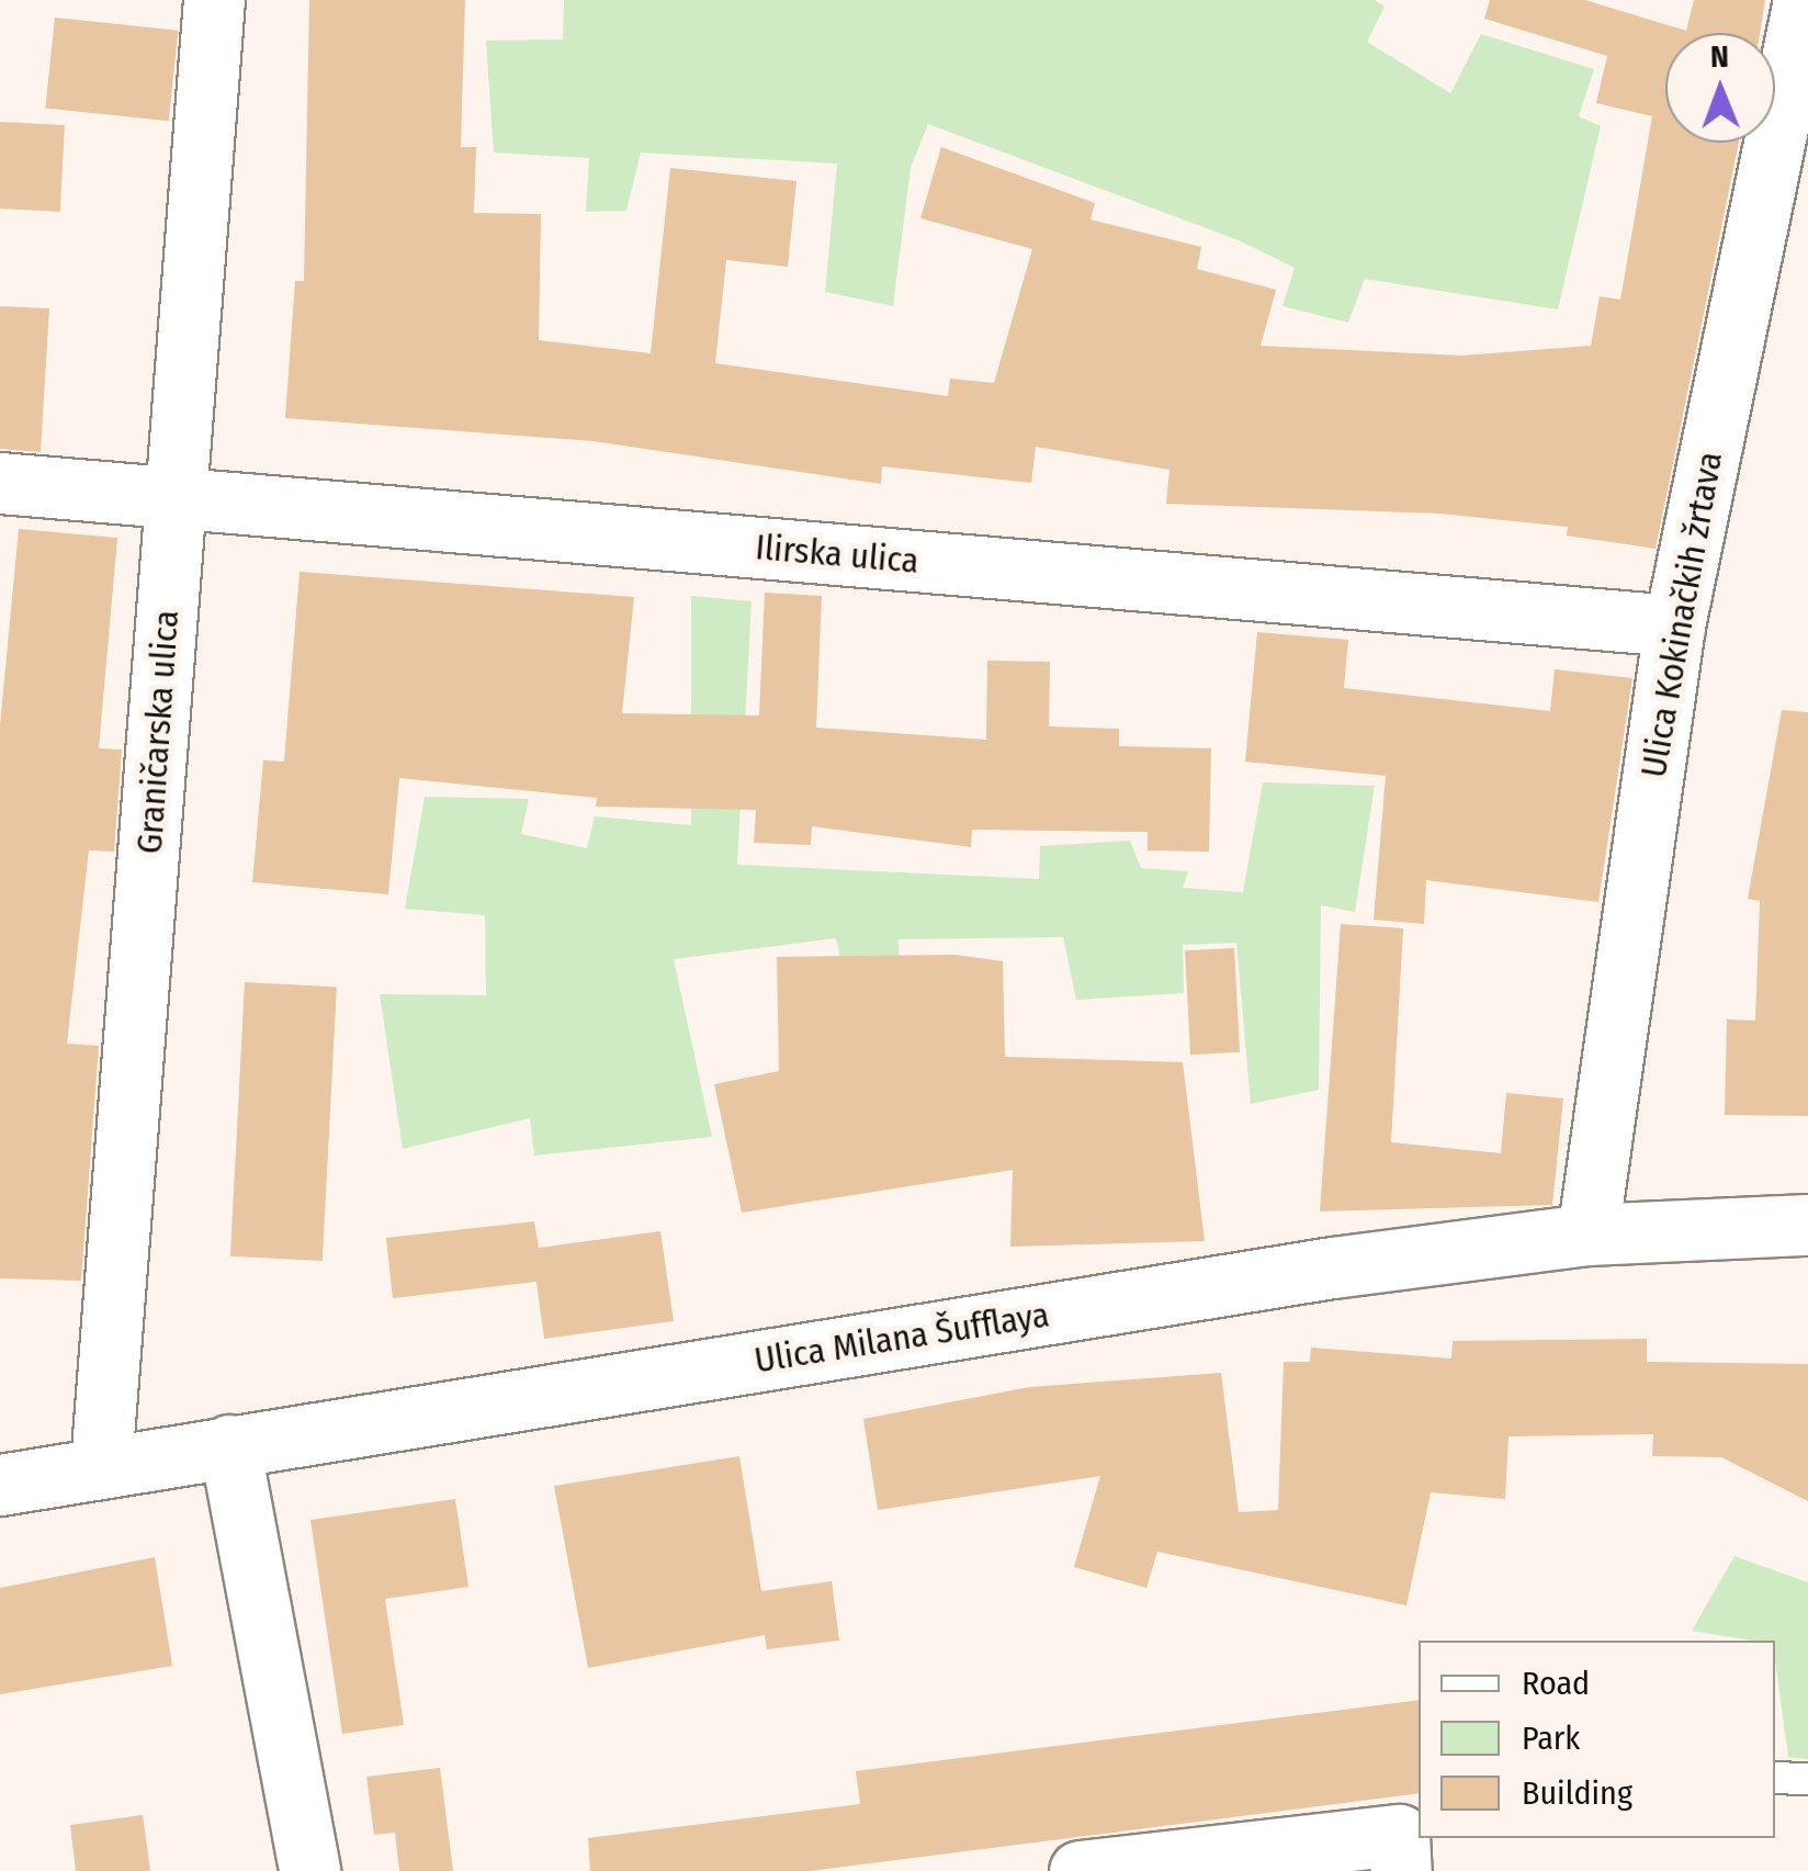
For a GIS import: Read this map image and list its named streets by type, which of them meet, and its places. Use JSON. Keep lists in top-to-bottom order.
{
  "streets": {
    "street": [
      "Ilirska ulica",
      "Ulica Kokinačkih žrtava",
      "Graničarska ulica",
      "Ulica Milana Šufflaya"
    ]
  },
  "crossings": [
    ["Ilirska ulica", "Ulica Kokinačkih žrtava"],
    ["Ilirska ulica", "Graničarska ulica"],
    ["Ulica Kokinačkih žrtava", "Ulica Milana Šufflaya"],
    ["Graničarska ulica", "Ulica Milana Šufflaya"]
  ],
  "legend": ["Road", "Park", "Building"],
  "north": "top"
}
